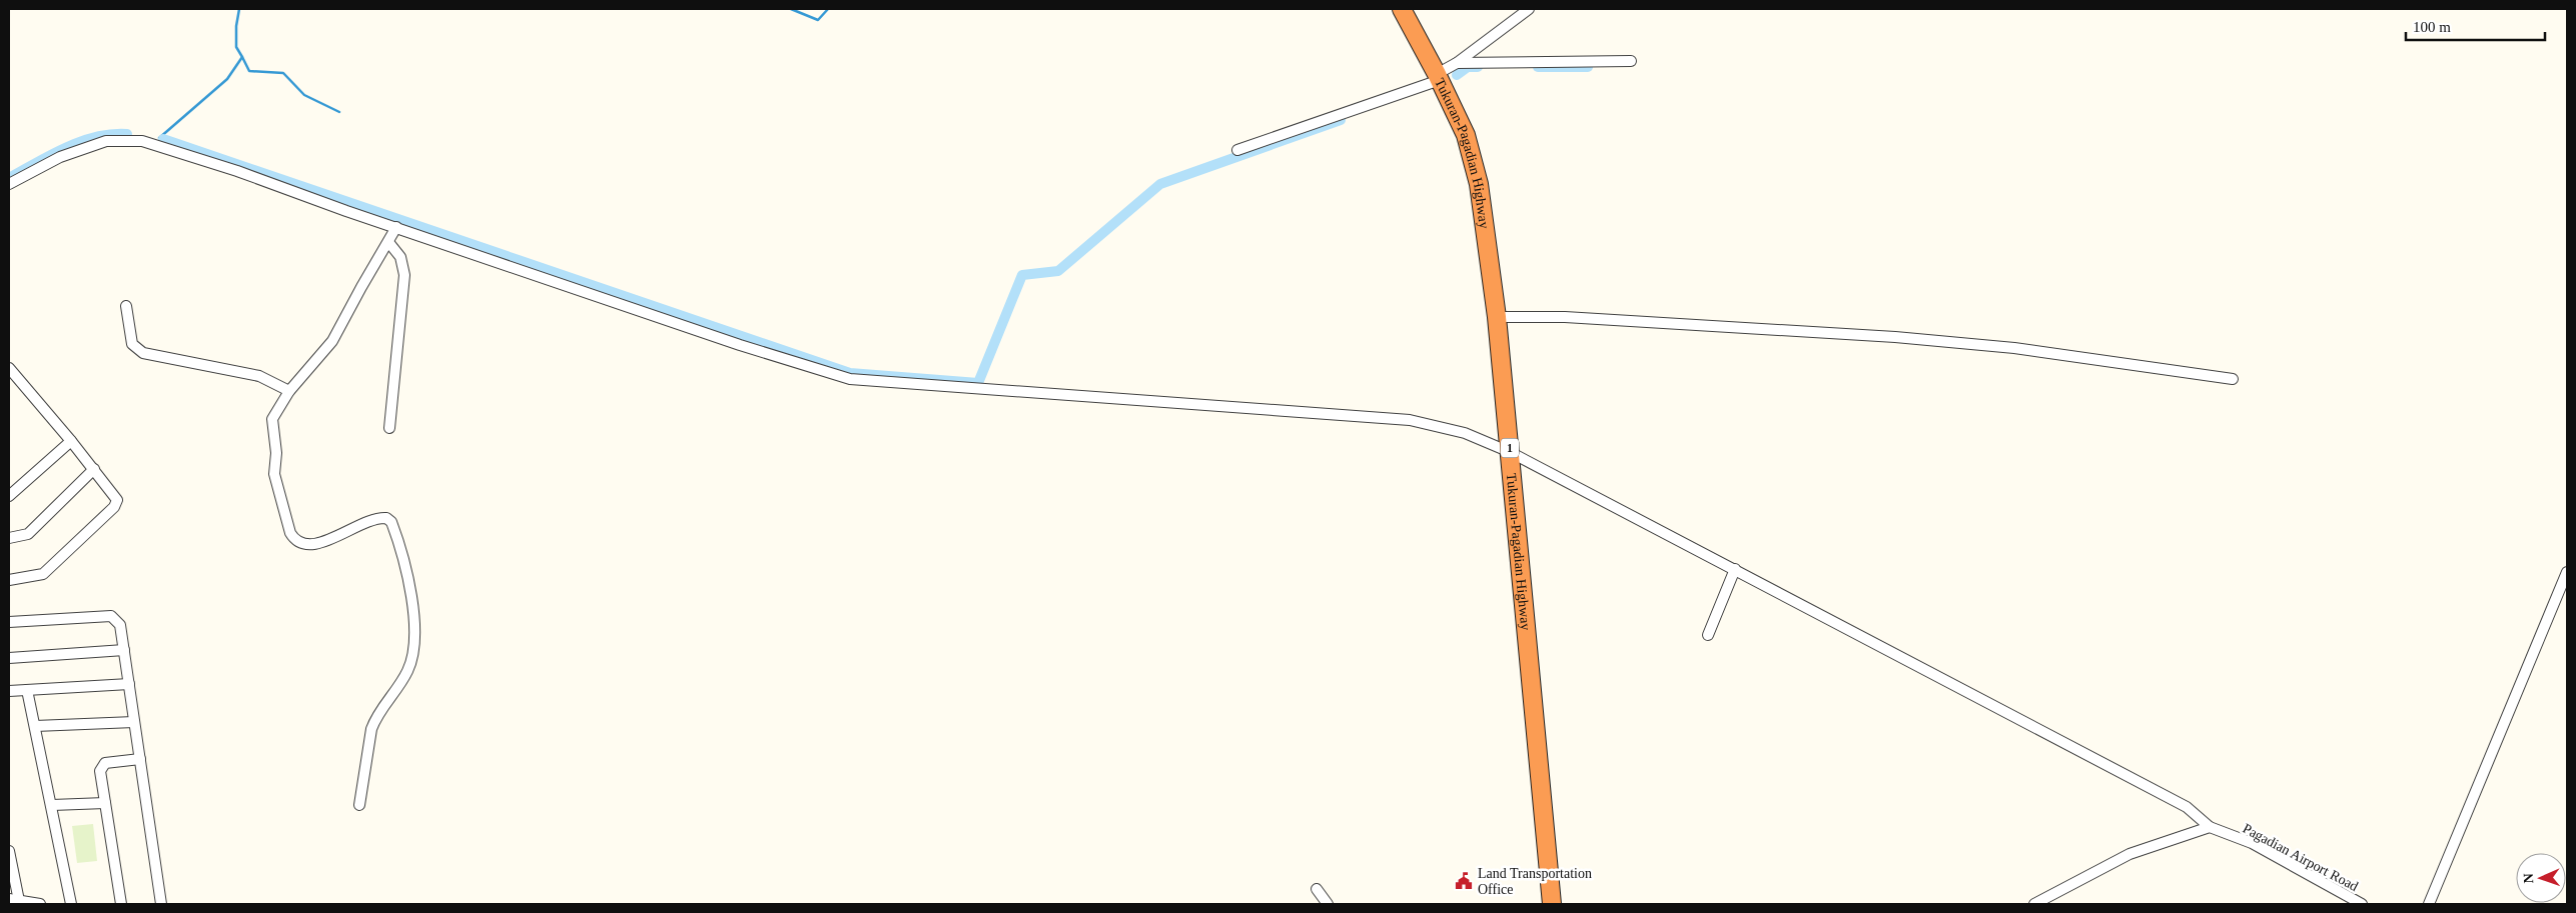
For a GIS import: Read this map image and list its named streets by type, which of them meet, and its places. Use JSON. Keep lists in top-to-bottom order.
{
  "streets": {
    "highway": ["Tukuran-Pagadian Highway", "1"],
    "street": ["Pagadian Airport Road"]
  },
  "crossings": [
    ["Tukuran-Pagadian Highway", "Pagadian Airport Road"]
  ],
  "places": {
    "public building": ["Land Transportation Office"]
  },
  "scale_bar": "100 m",
  "north": "left"
}
